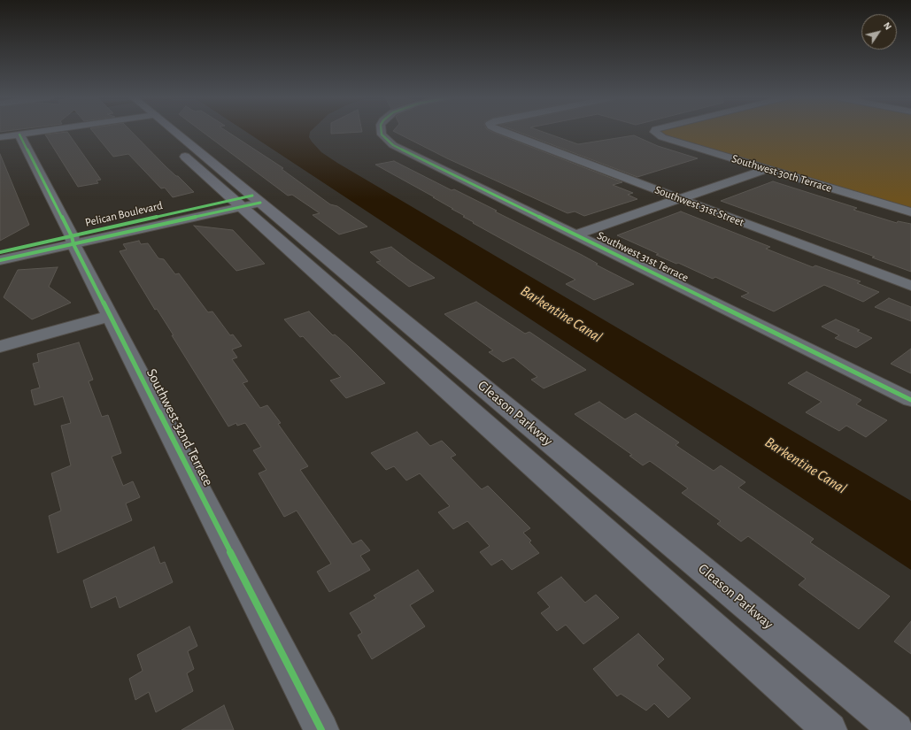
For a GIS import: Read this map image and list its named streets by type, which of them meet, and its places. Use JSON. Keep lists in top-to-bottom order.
{
  "streets": {
    "main road": ["Gleason Parkway"],
    "street": [
      "Southwest 30th Terrace",
      "Southwest 31st Street",
      "Pelican Boulevard",
      "Southwest 31st Terrace",
      "Southwest 32nd Terrace"
    ]
  },
  "crossings": [
    ["Pelican Boulevard", "Gleason Parkway"],
    ["Pelican Boulevard", "Southwest 32nd Terrace"]
  ],
  "water": ["Barkentine Canal"],
  "north": "top right"
}
